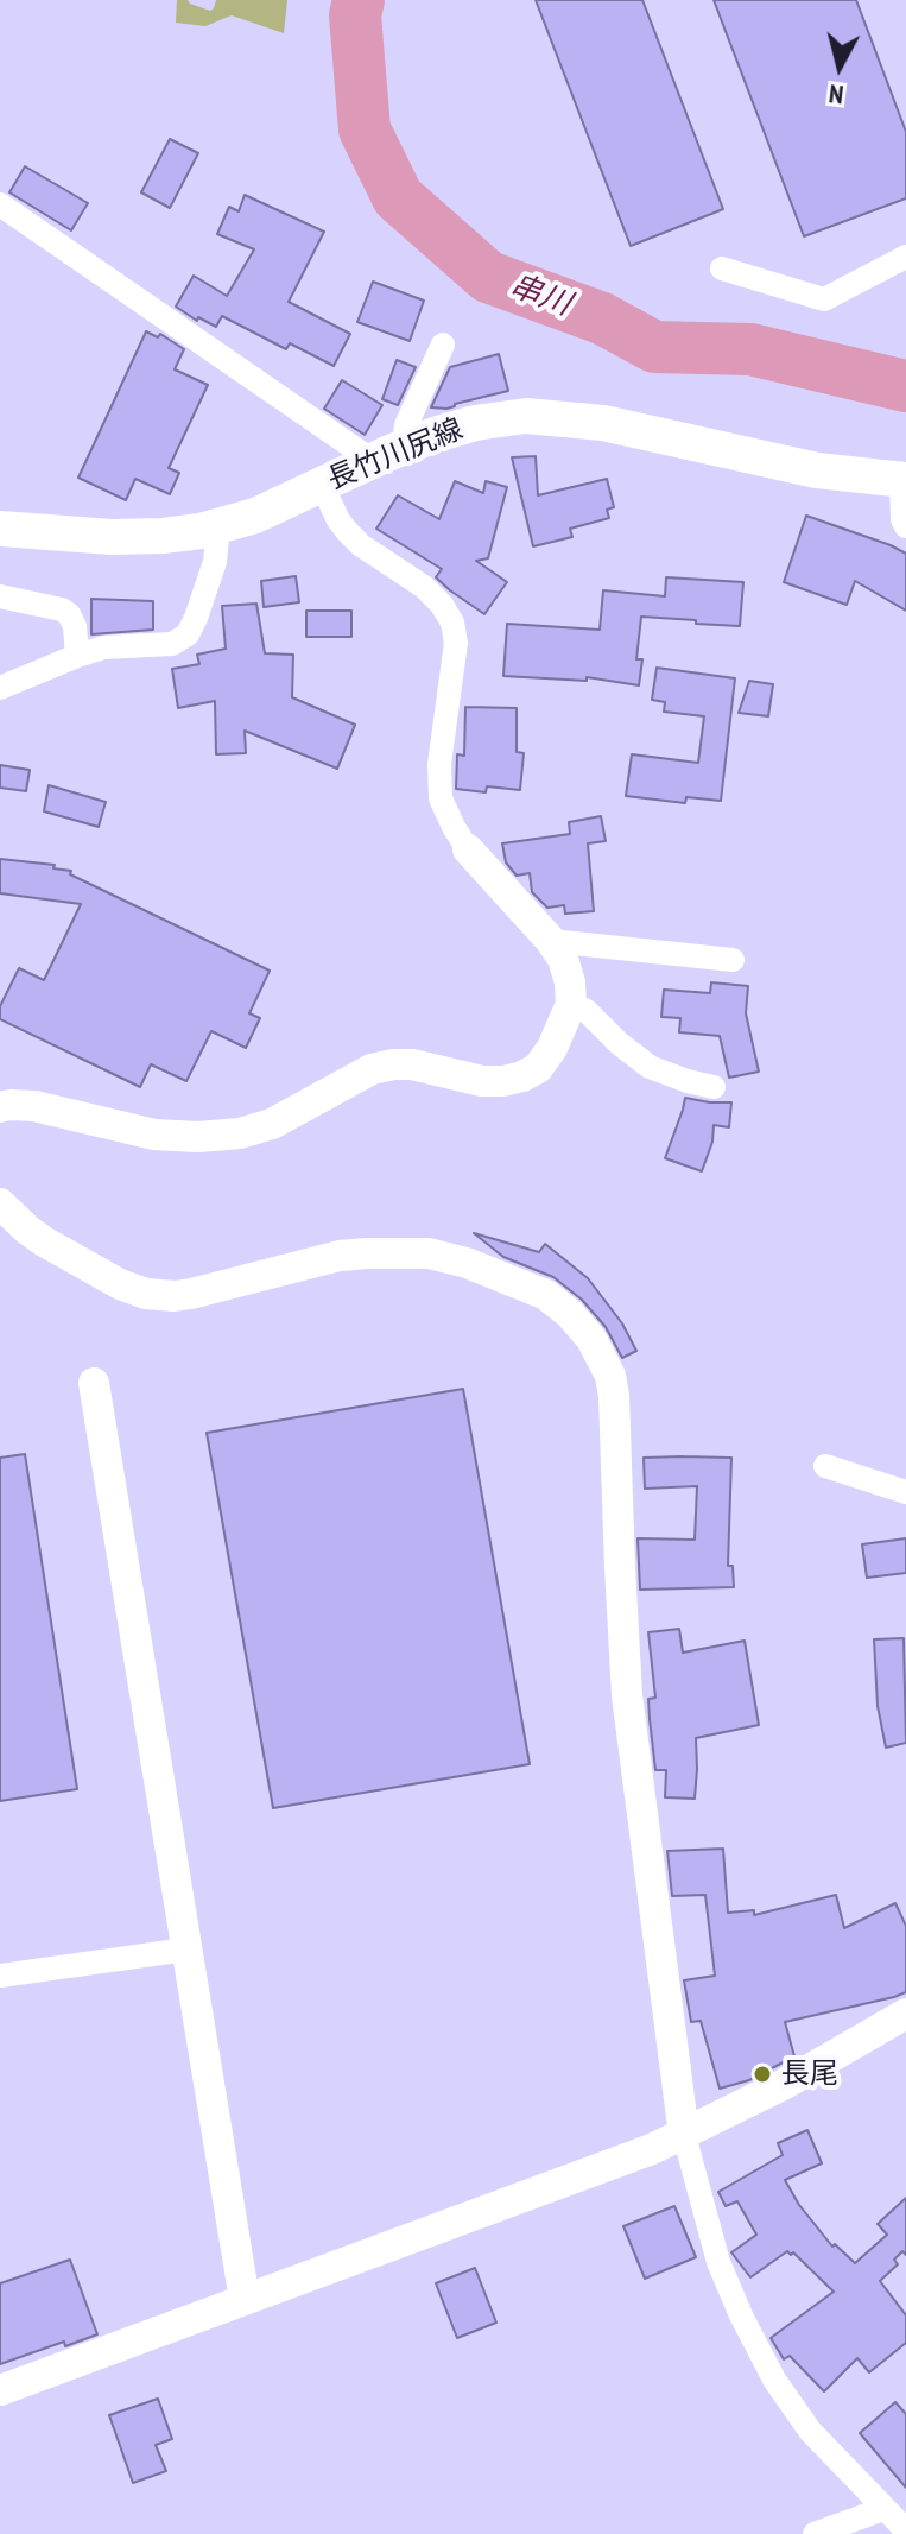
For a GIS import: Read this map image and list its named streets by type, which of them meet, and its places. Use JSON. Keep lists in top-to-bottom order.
{
  "streets": {
    "main road": ["長竹川尻線"]
  },
  "water": ["串川"],
  "places": ["長尾"],
  "north": "bottom"
}
